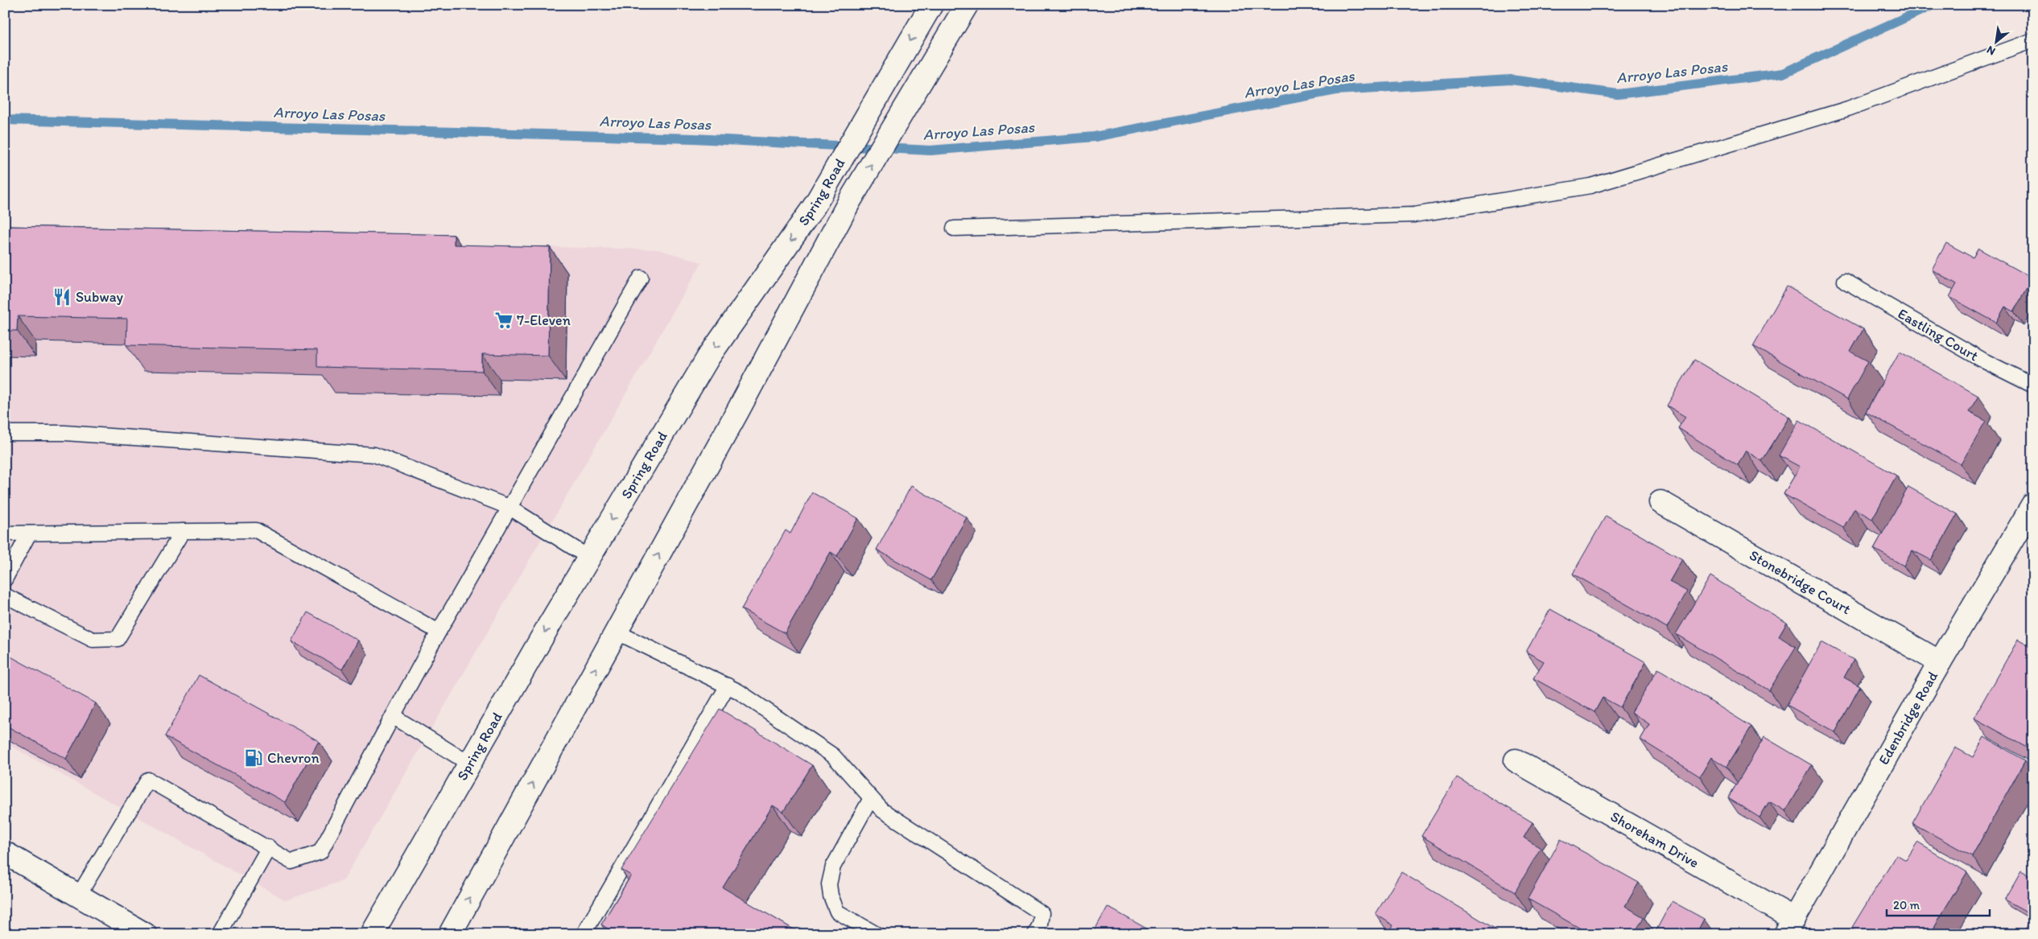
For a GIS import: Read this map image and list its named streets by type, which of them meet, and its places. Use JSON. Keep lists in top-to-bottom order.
{
  "streets": {
    "main road": [
      "Spring Road",
      "Stonebridge Court",
      "Edenbridge Road",
      "Shoreham Drive"
    ],
    "lane": ["Eastling Court"]
  },
  "crossings": [
    ["Stonebridge Court", "Edenbridge Road"],
    ["Edenbridge Road", "Shoreham Drive"]
  ],
  "water": ["Arroyo Las Posas"],
  "places": {
    "restaurant": ["Subway"],
    "supermarket": ["7-Eleven"],
    "fuel station": ["Chevron"]
  },
  "scale_bar": "20 m",
  "north": "bottom left"
}
